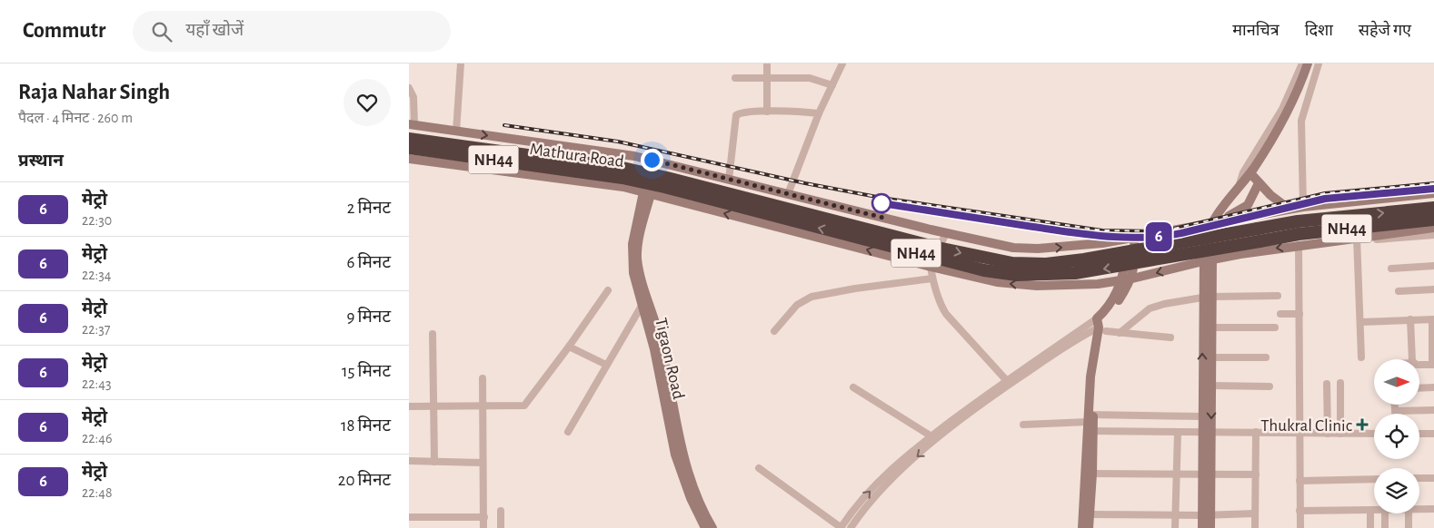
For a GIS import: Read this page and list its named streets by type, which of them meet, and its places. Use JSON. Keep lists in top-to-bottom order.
{
  "streets": {
    "highway": ["Mathura Road", "NH44"],
    "main road": ["Tigaon Road"]
  },
  "places": {
    "health": ["Thukral Clinic"]
  },
  "lines": ["metro line 6"],
  "north": "right",
  "page": {
    "header": "Commutr",
    "search": "यहाँ खोजें",
    "nav": ["मानचित्र", "दिशा", "सहेजे गए"],
    "heading": [
      ["Raja Nahar Singh", "पैदल · 4 मिनट · 260 m"],
      "प्रस्थान"
    ],
    "on_map": "6",
    "list": [
      {
        "mark": "6",
        "name": "मेट्रो",
        "note": "22:30",
        "value": "2 मिनट"
      },
      {
        "mark": "6",
        "name": "मेट्रो",
        "note": "22:34",
        "value": "6 मिनट"
      },
      {
        "mark": "6",
        "name": "मेट्रो",
        "note": "22:37",
        "value": "9 मिनट"
      },
      {
        "mark": "6",
        "name": "मेट्रो",
        "note": "22:43",
        "value": "15 मिनट"
      },
      {
        "mark": "6",
        "name": "मेट्रो",
        "note": "22:46",
        "value": "18 मिनट"
      },
      {
        "mark": "6",
        "name": "मेट्रो",
        "note": "22:48",
        "value": "20 मिनट"
      }
    ]
  }
}
